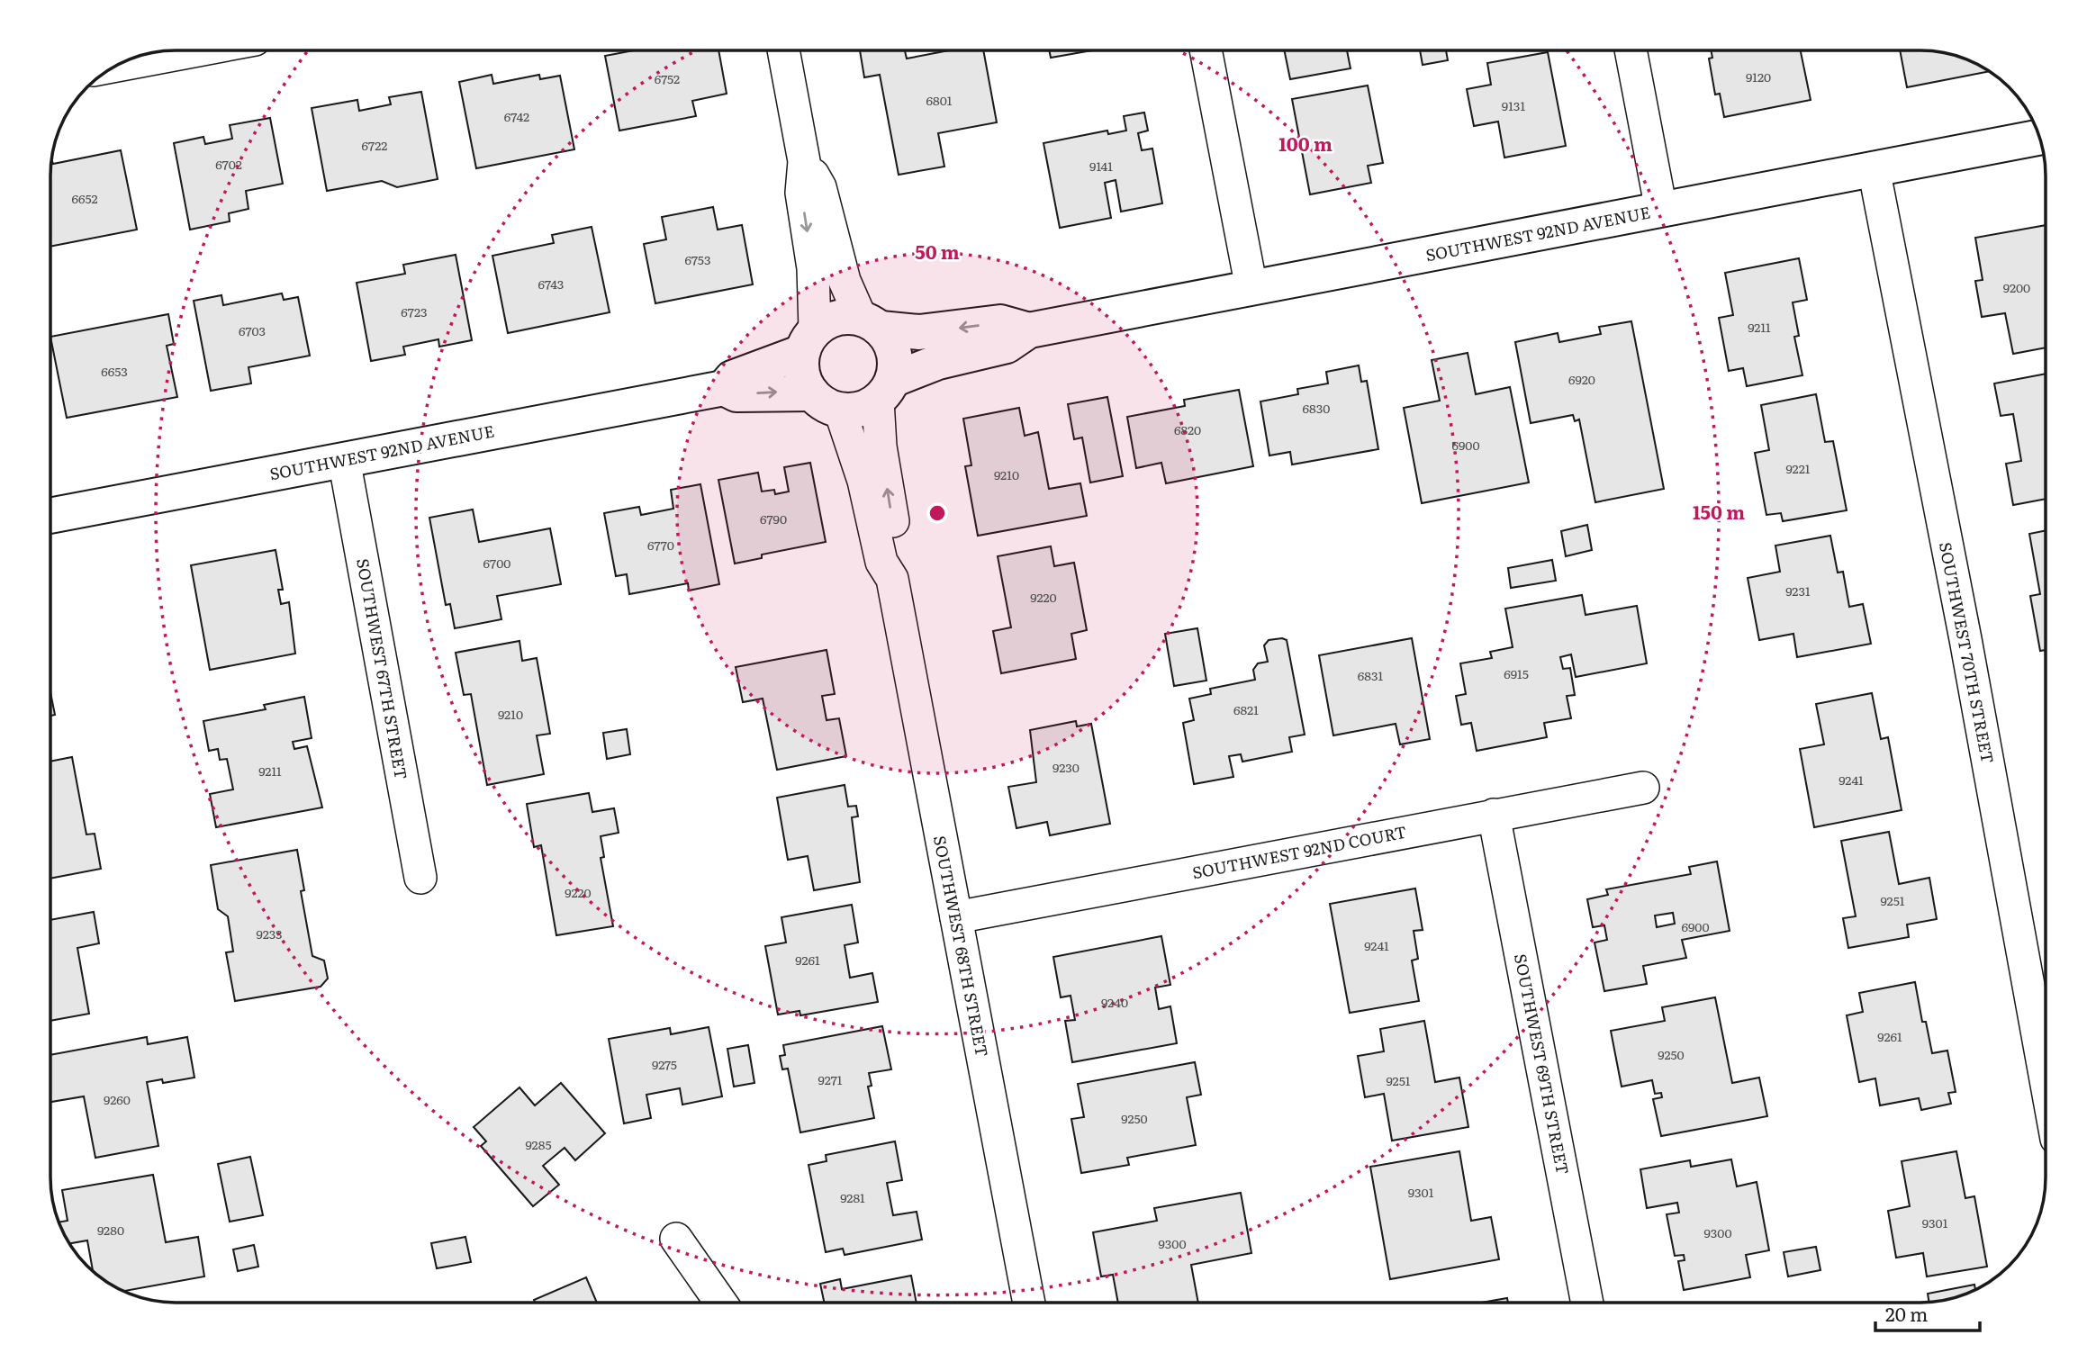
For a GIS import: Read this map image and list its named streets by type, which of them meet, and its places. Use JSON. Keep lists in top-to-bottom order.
{
  "streets": {
    "street": [
      "SOUTHWEST 92ND AVENUE",
      "SOUTHWEST 70TH STREET",
      "SOUTHWEST 67TH STREET",
      "SOUTHWEST 92ND COURT",
      "SOUTHWEST 68TH STREET",
      "SOUTHWEST 69TH STREET"
    ]
  },
  "crossings": [
    ["SOUTHWEST 92ND AVENUE", "SOUTHWEST 70TH STREET"],
    ["SOUTHWEST 92ND AVENUE", "SOUTHWEST 67TH STREET"],
    ["SOUTHWEST 92ND AVENUE", "SOUTHWEST 68TH STREET"],
    ["SOUTHWEST 92ND COURT", "SOUTHWEST 68TH STREET"],
    ["SOUTHWEST 92ND COURT", "SOUTHWEST 69TH STREET"]
  ],
  "house_numbers": [
    "9120",
    "6752",
    "6801",
    "9131",
    "6742",
    "6722",
    "6702",
    "9141",
    "6652",
    "6753",
    "6743",
    "9200",
    "6723",
    "9211",
    "6703",
    "6653",
    "6920",
    "6830",
    "6820",
    "6900",
    "9221",
    "9210",
    "6790",
    "6770",
    "6700",
    "9231",
    "9220",
    "6915",
    "6831",
    "6821",
    "9210",
    "9230",
    "9211",
    "9241",
    "9220",
    "9251",
    "6900",
    "9233",
    "9241",
    "9261",
    "9240",
    "9261",
    "9250",
    "9275",
    "9271",
    "9251",
    "9260",
    "9250",
    "9285",
    "9301",
    "9281",
    "9301",
    "9280",
    "9300",
    "9300"
  ],
  "scale_bar": "20 m",
  "rings": ["100 m", "50 m", "150 m"]
}
